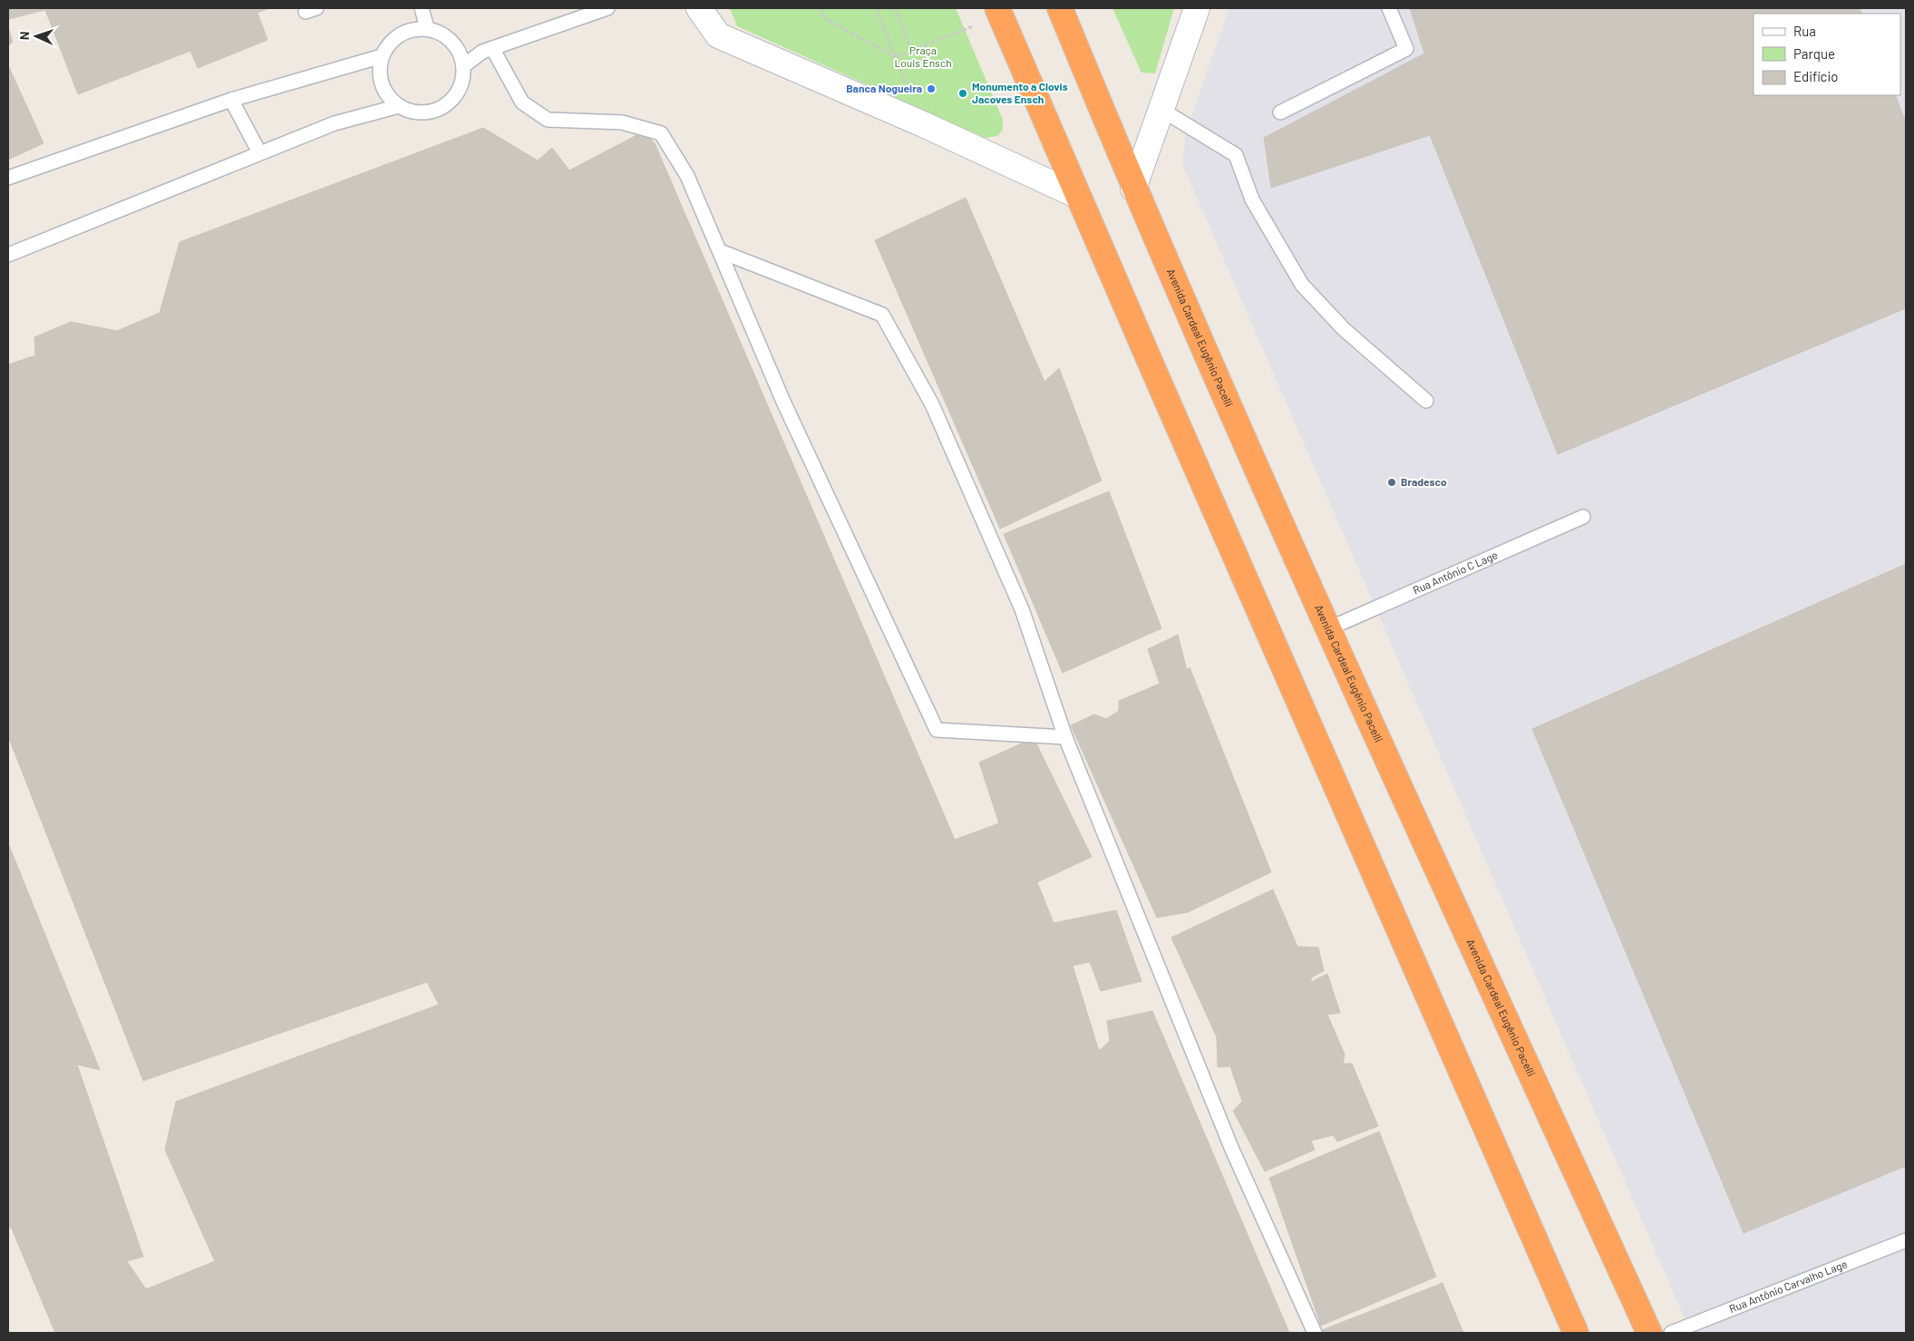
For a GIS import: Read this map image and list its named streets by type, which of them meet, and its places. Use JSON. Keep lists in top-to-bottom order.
{
  "streets": {
    "highway": ["Avenida Cardeal Eugênio Pacelli"],
    "lane": ["Rua Antônio C Lage", "Rua Antônio Carvalho Lage"]
  },
  "crossings": [
    ["Avenida Cardeal Eugênio Pacelli", "Rua Antônio C Lage"]
  ],
  "parks": ["Praça Louis Ensch"],
  "places": ["Banca Nogueira", "Monumento a Clovis Jacoves Ensch", "Bradesco"],
  "legend": ["Rua", "Parque", "Edifício"],
  "north": "left"
}
